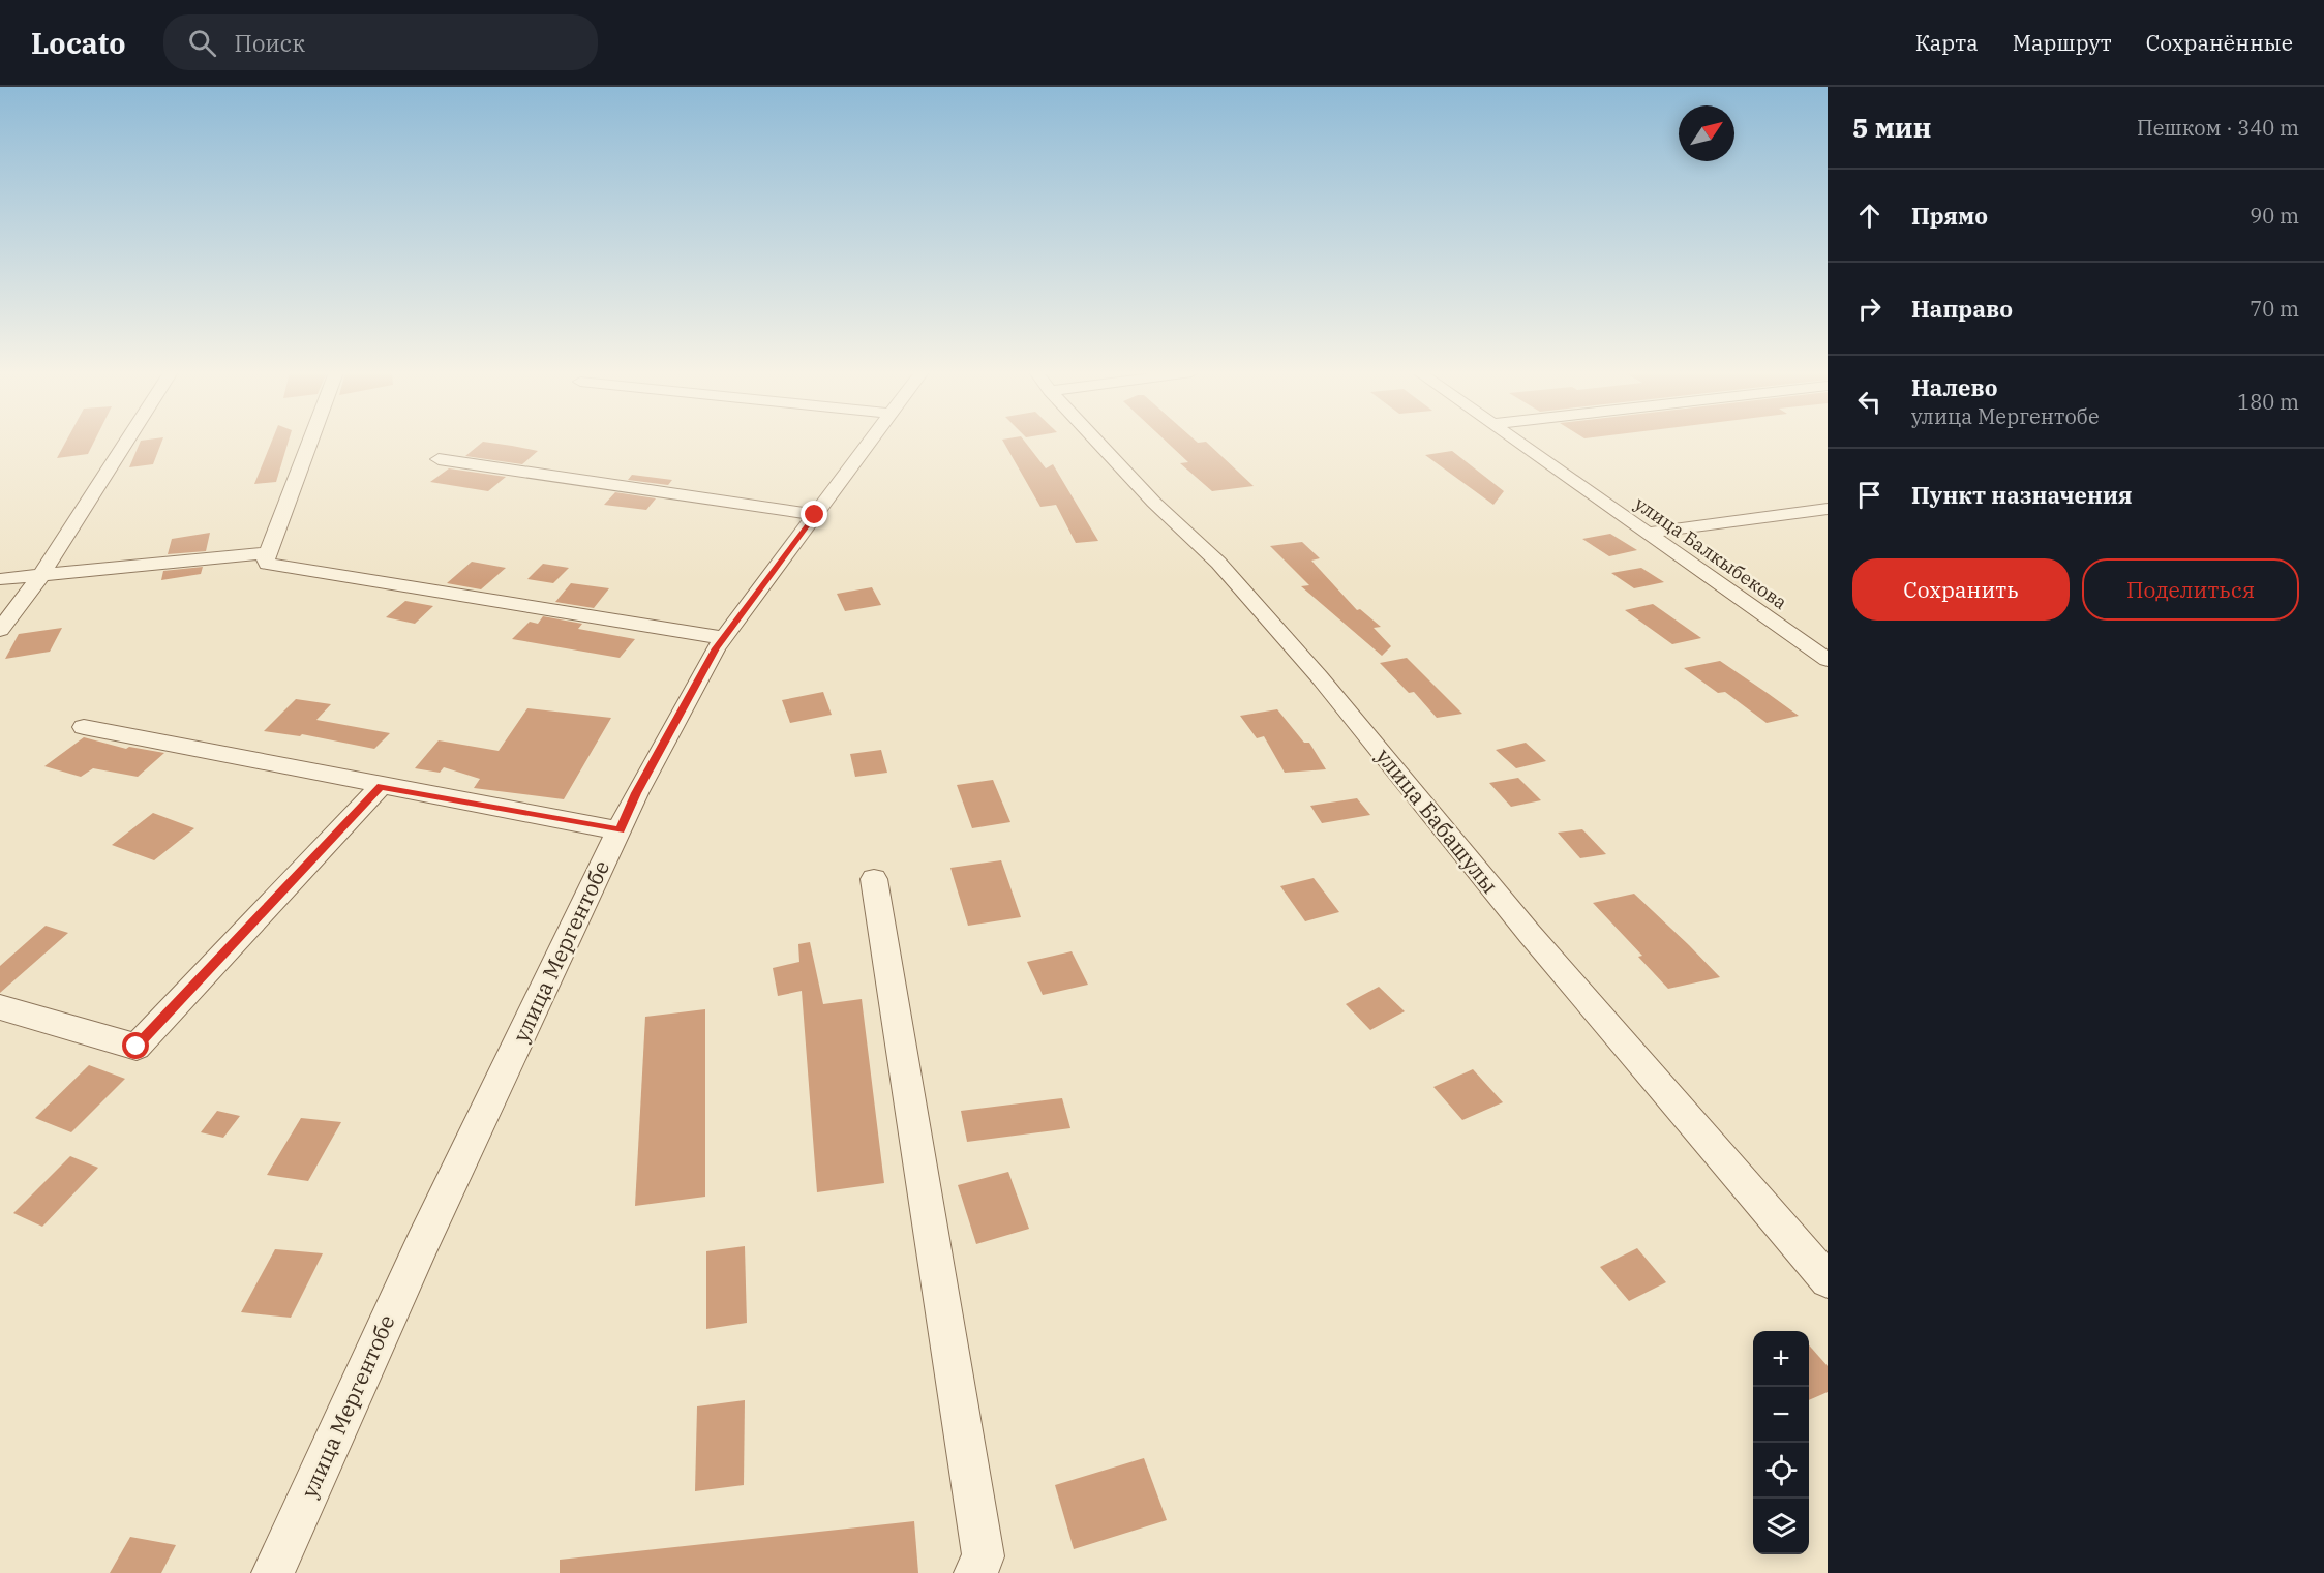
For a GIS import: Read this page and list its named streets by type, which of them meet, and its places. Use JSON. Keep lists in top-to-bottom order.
{
  "streets": {
    "street": ["улица Балкыбекова", "улица Бабашулы", "улица Мергентобе"]
  },
  "north": "top right",
  "page": {
    "header": "Locato",
    "search": "Поиск",
    "nav": ["Карта", "Маршрут", "Сохранённые"],
    "heading": ["5 мин", "Пешком · 340 m"],
    "list": [
      ["Прямо", "90 m"],
      ["Направо", "70 m"],
      ["Налево", "улица Мергентобе", "180 m"],
      "Пункт назначения"
    ],
    "buttons": ["Сохранить", "Поделиться"],
    "map_buttons": ["+", "−"]
  }
}
